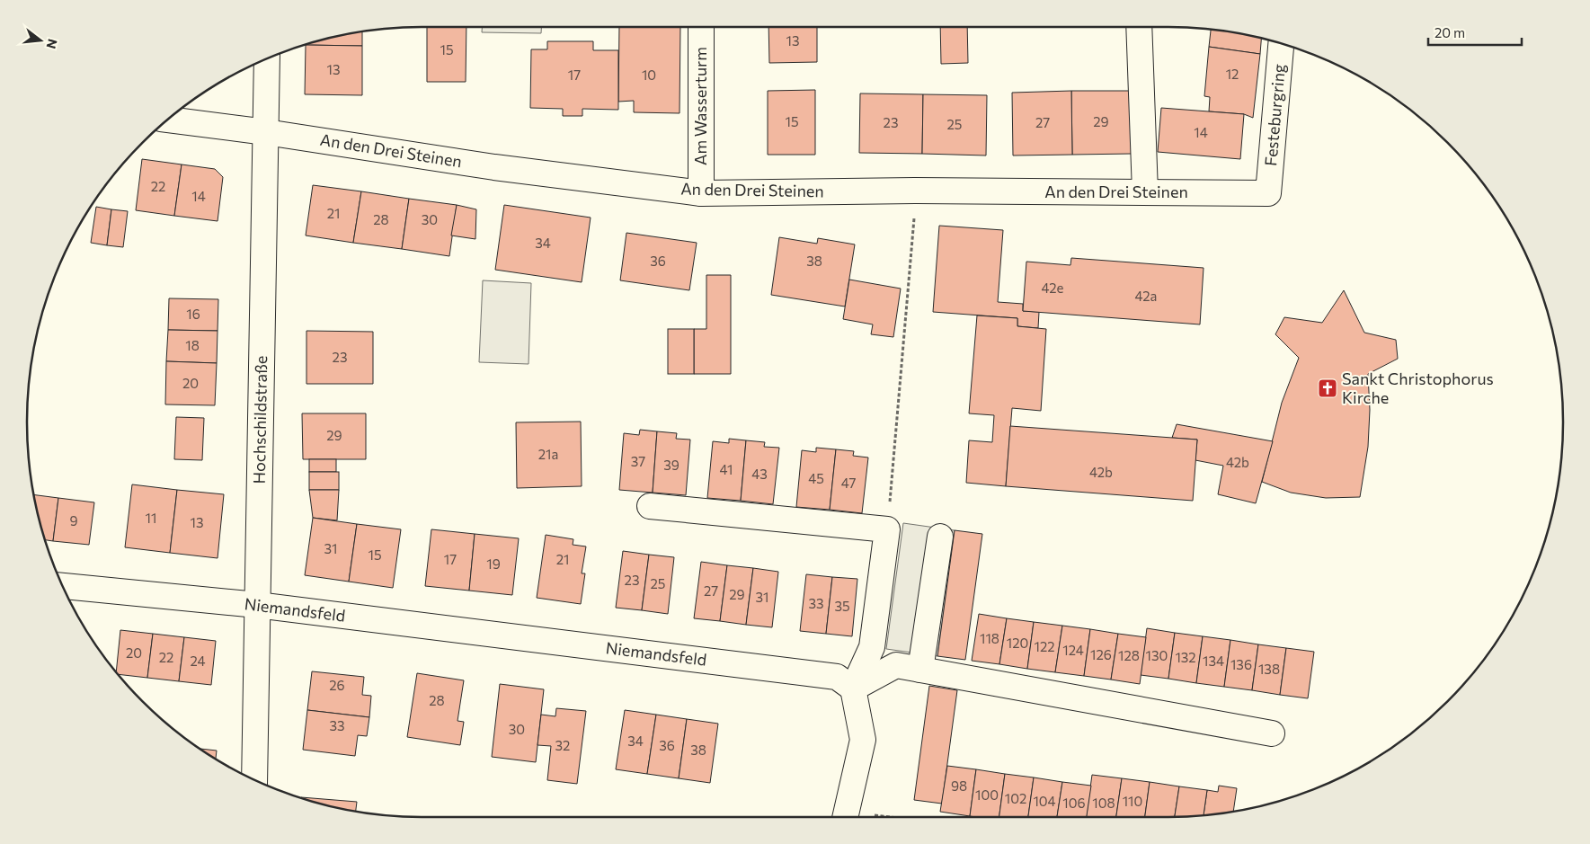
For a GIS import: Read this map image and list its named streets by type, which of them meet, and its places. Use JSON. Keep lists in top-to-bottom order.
{
  "streets": {
    "street": [
      "Am Wasserturm",
      "Festeburgring",
      "An den Drei Steinen",
      "Hochschildstraße",
      "Niemandsfeld"
    ]
  },
  "crossings": [
    ["Am Wasserturm", "An den Drei Steinen"],
    ["Festeburgring", "An den Drei Steinen"],
    ["An den Drei Steinen", "Hochschildstraße"],
    ["Hochschildstraße", "Niemandsfeld"]
  ],
  "places": {
    "church": ["Sankt Christophorus Kirche"]
  },
  "house_numbers": [
    "13",
    "15",
    "13",
    "12",
    "17",
    "10",
    "15",
    "29",
    "23",
    "27",
    "25",
    "14",
    "22",
    "14",
    "21",
    "28",
    "30",
    "34",
    "36",
    "38",
    "42e",
    "42a",
    "16",
    "18",
    "23",
    "20",
    "29",
    "21a",
    "37",
    "42b",
    "39",
    "41",
    "42b",
    "43",
    "45",
    "47",
    "11",
    "9",
    "13",
    "31",
    "15",
    "17",
    "21",
    "19",
    "23",
    "25",
    "27",
    "29",
    "31",
    "33",
    "35",
    "118",
    "120",
    "122",
    "124",
    "20",
    "126",
    "128",
    "130",
    "22",
    "132",
    "24",
    "134",
    "136",
    "138",
    "26",
    "28",
    "33",
    "30",
    "34",
    "32",
    "36",
    "38",
    "98",
    "100",
    "102",
    "104",
    "110",
    "106",
    "108"
  ],
  "scale_bar": "20 m",
  "north": "right"
}
